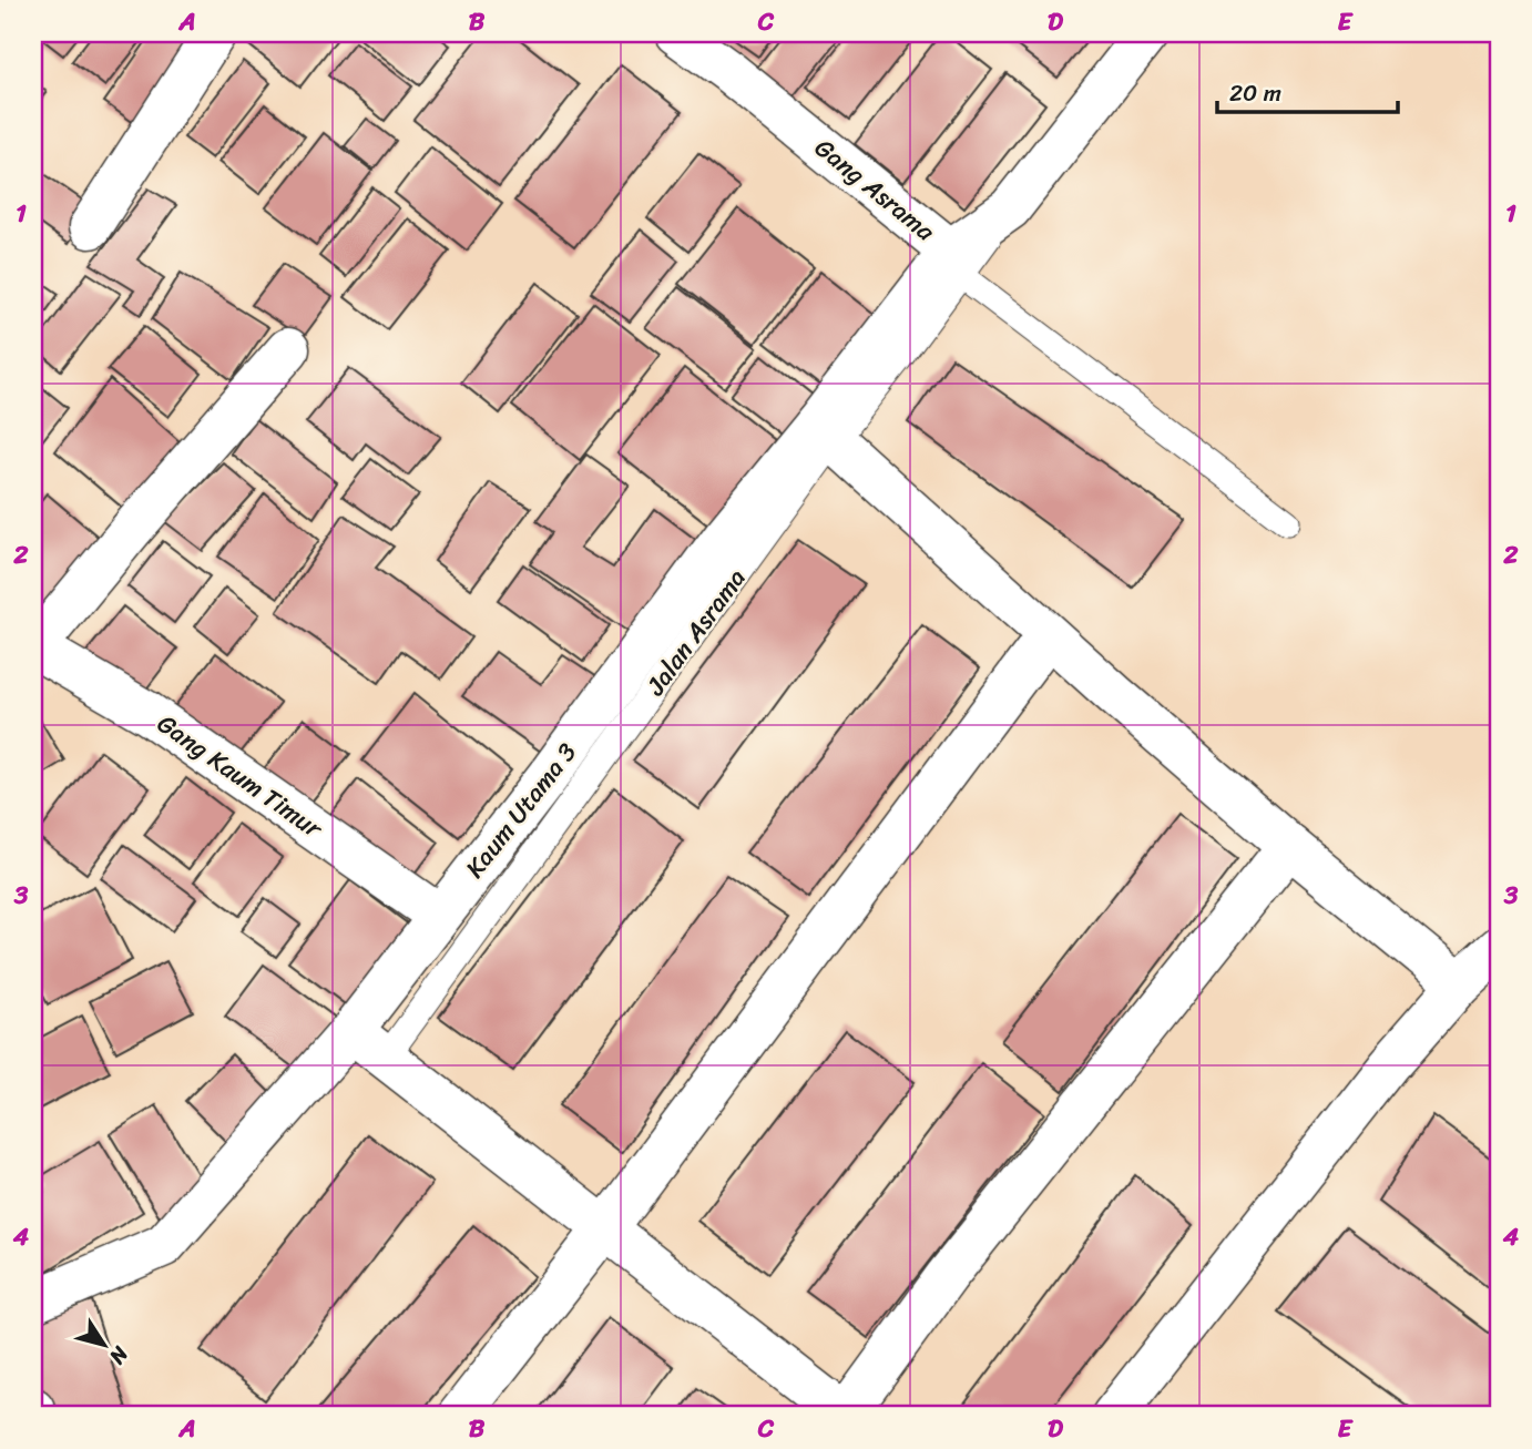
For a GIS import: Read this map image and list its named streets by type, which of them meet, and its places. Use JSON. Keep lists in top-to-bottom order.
{
  "streets": {
    "street": ["Gang Asrama", "Gang Kaum Timur", "Kaum Utama 3"],
    "lane": ["Jalan Asrama"]
  },
  "crossings": [
    ["Gang Asrama", "Kaum Utama 3"],
    ["Jalan Asrama", "Kaum Utama 3"],
    ["Gang Kaum Timur", "Kaum Utama 3"]
  ],
  "scale_bar": "20 m",
  "north": "bottom right",
  "grid": {
    "columns": [
      "A",
      "B",
      "C",
      "D",
      "E"
    ],
    "rows": [
      "1",
      "2",
      "3",
      "4"
    ]
  }
}
